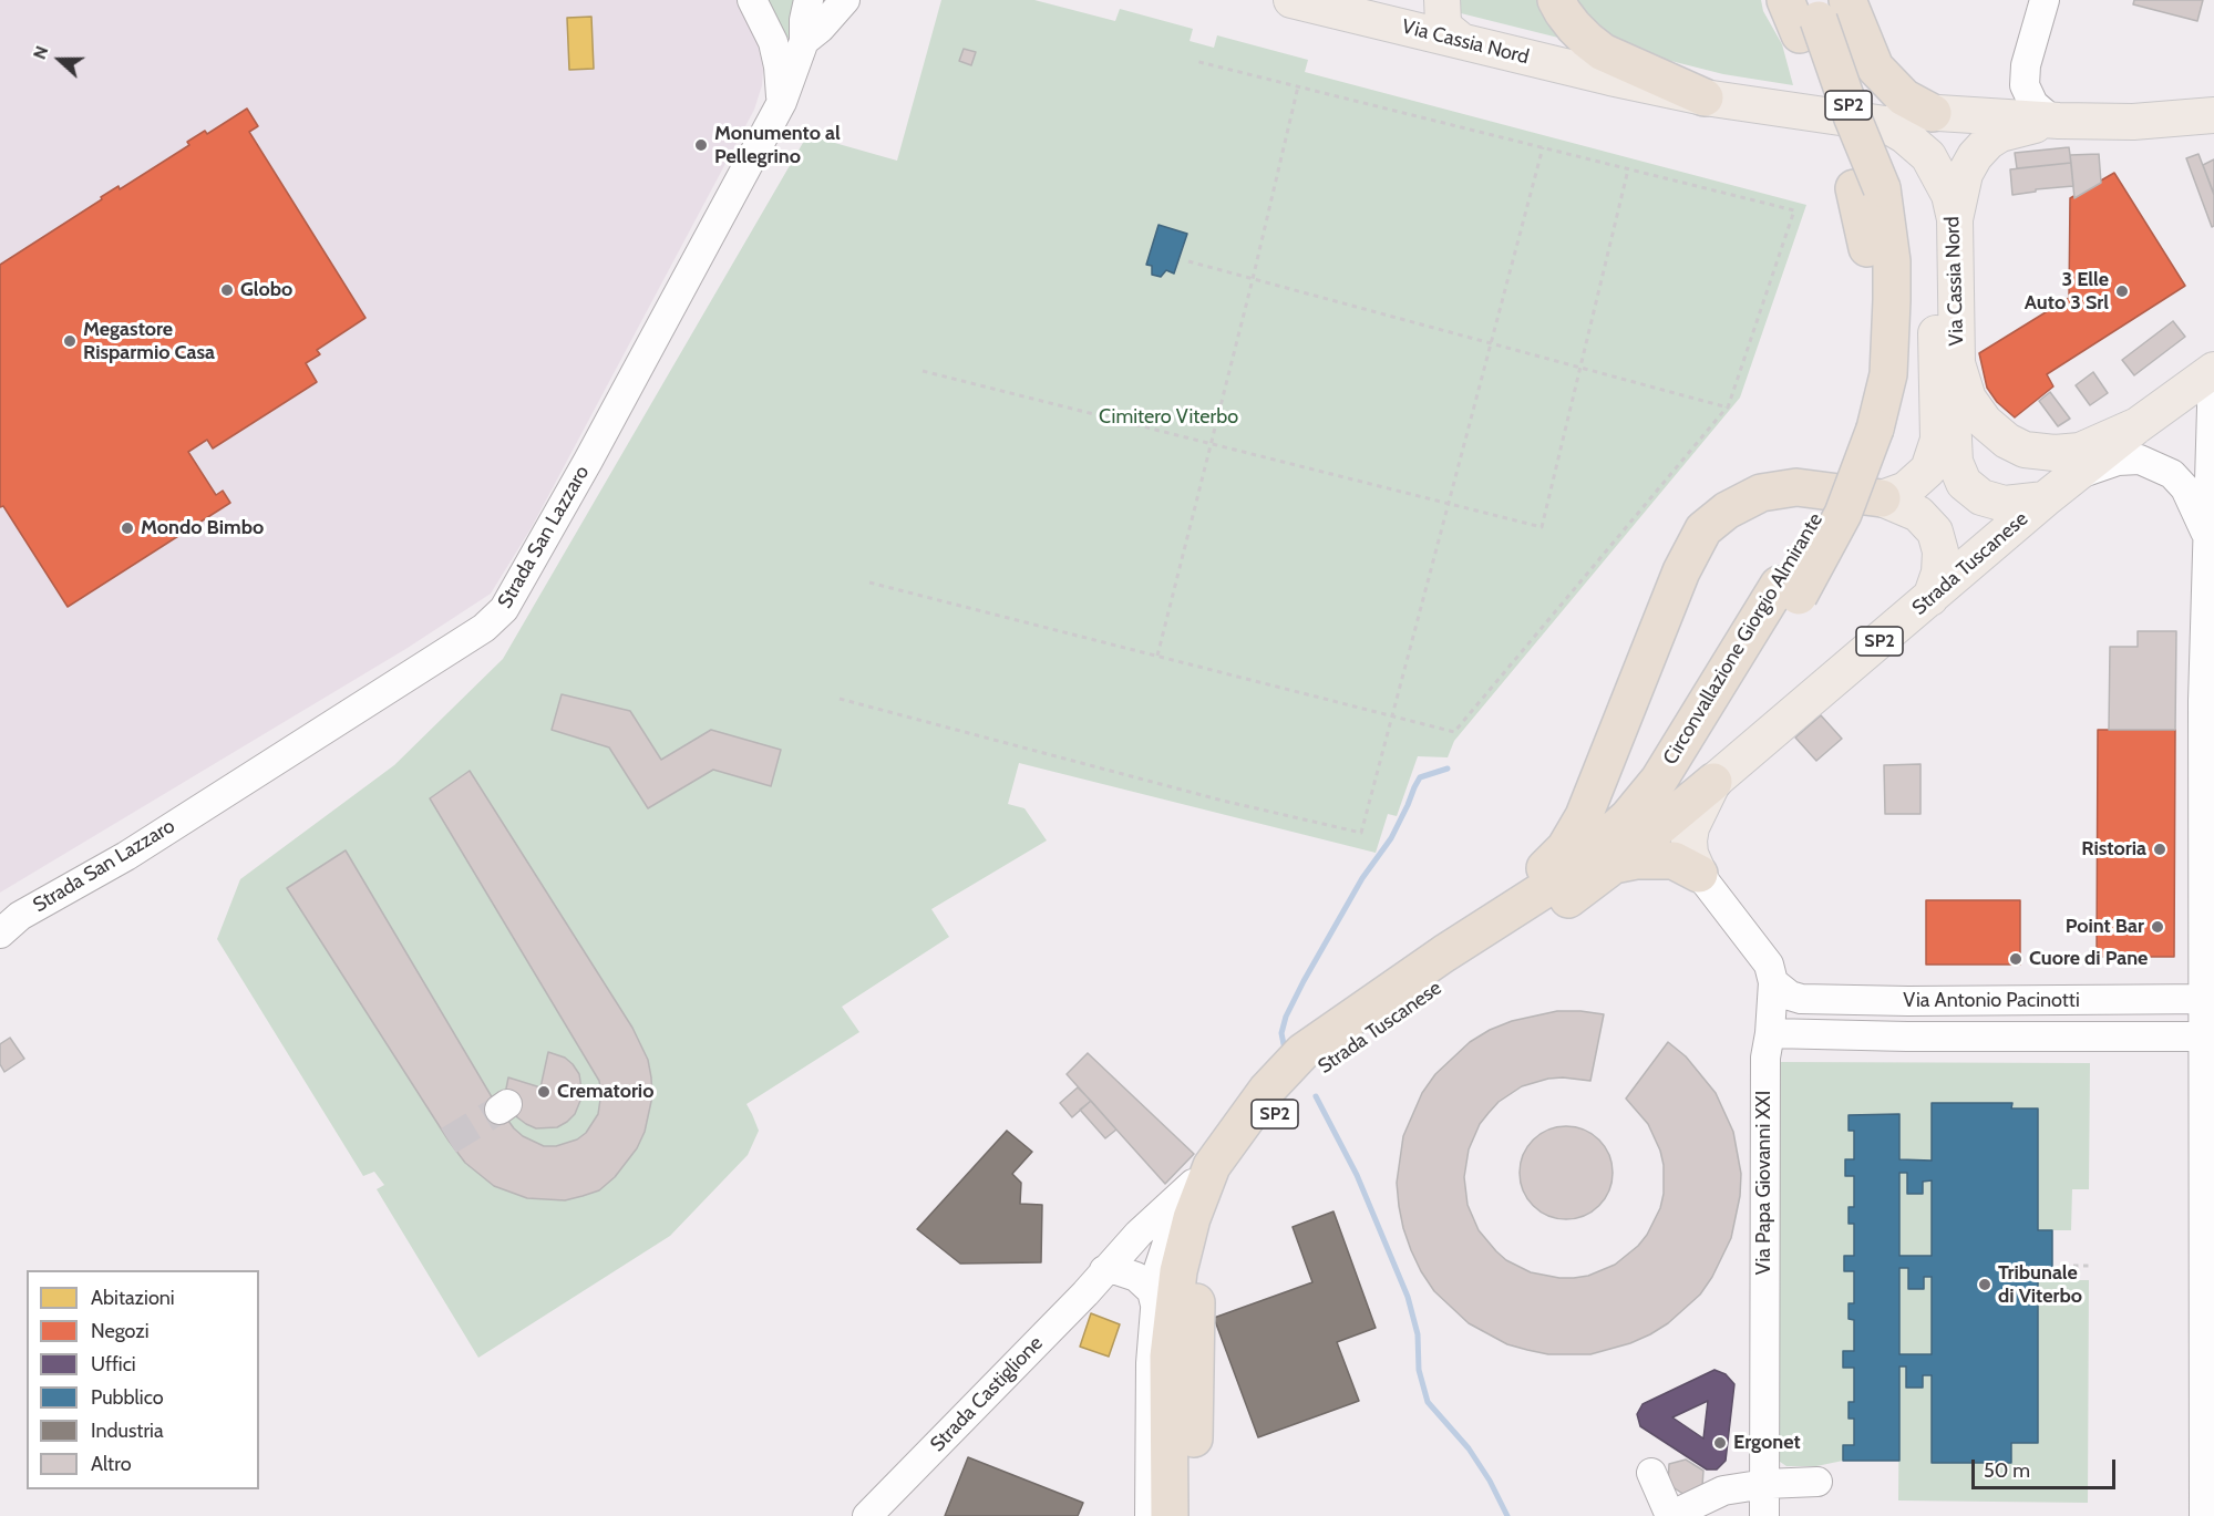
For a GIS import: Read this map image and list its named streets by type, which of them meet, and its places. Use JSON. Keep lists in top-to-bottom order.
{
  "streets": {
    "highway": ["SP2", "Strada Tuscanese", "Circonvallazione Giorgio Almirante"],
    "main road": ["Via Cassia Nord"],
    "street": [
      "Strada San Lazzaro",
      "Via Antonio Pacinotti",
      "Via Papa Giovanni XXI",
      "Strada Castiglione"
    ]
  },
  "crossings": [
    ["Via Cassia Nord", "Strada Tuscanese"],
    ["SP2", "Strada Tuscanese"],
    ["SP2", "Circonvallazione Giorgio Almirante"],
    ["Strada Tuscanese", "Circonvallazione Giorgio Almirante"],
    ["Strada Tuscanese", "Strada Castiglione"],
    ["Via Antonio Pacinotti", "Via Papa Giovanni XXI"]
  ],
  "parks": ["Cimitero Viterbo"],
  "places": [
    "Monumento al Pellegrino",
    "Globo",
    "3 Elle Auto 3 Srl",
    "Megastore Risparmio Casa",
    "Mondo Bimbo",
    "Ristoria",
    "Point Bar",
    "Cuore di Pane",
    "Crematorio",
    "Tribunale di Viterbo",
    "Ergonet"
  ],
  "legend": [
    "Abitazioni",
    "Negozi",
    "Uffici",
    "Pubblico",
    "Industria",
    "Altro"
  ],
  "scale_bar": "50 m",
  "north": "left"
}
